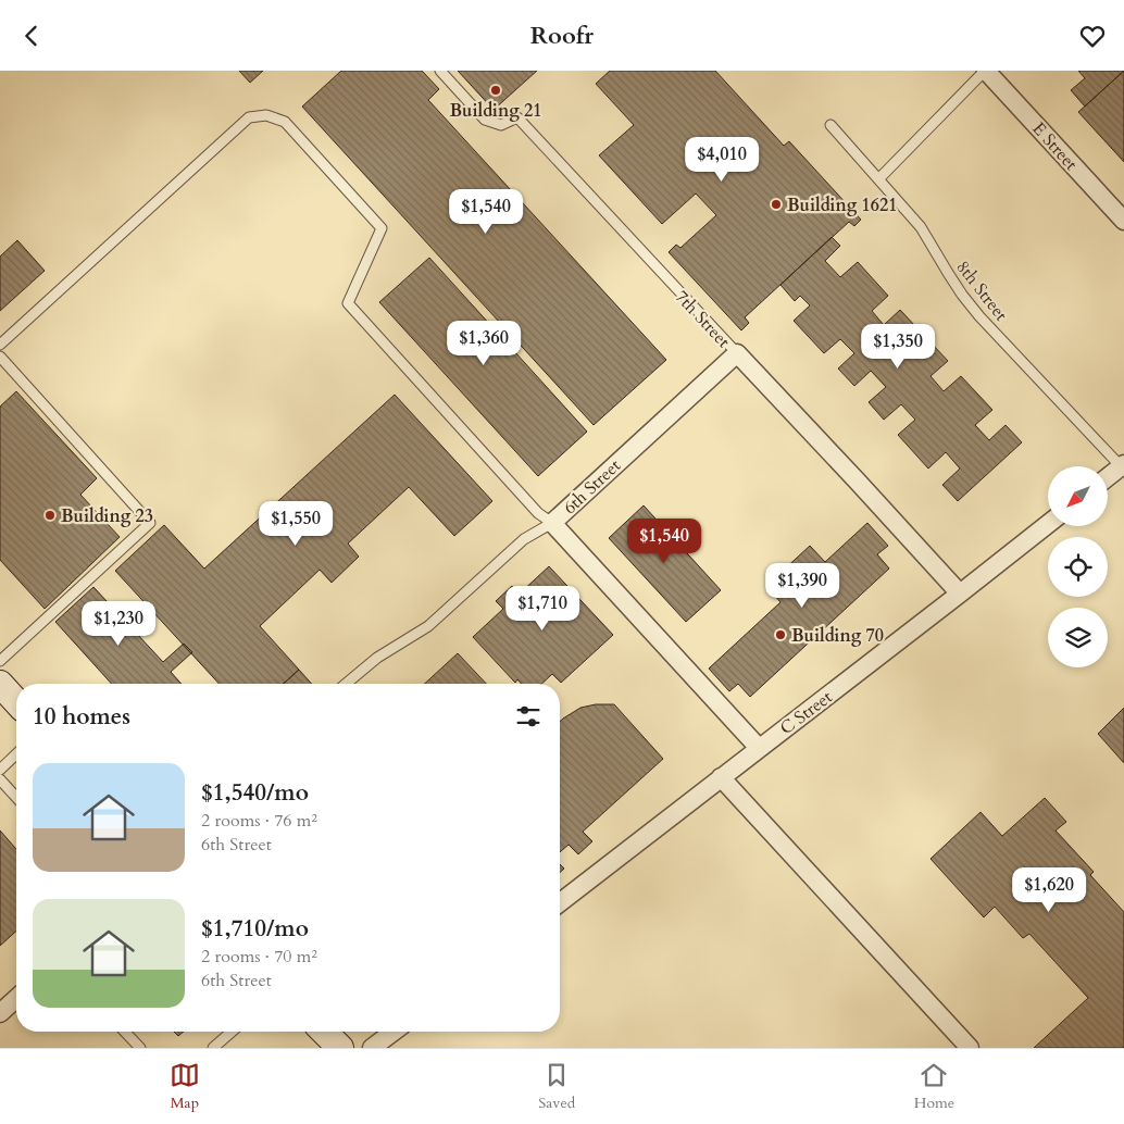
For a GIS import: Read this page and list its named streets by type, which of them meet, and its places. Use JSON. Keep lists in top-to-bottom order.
{
  "streets": {
    "street": [
      "E Street",
      "7th Street",
      "6th Street",
      "C Street"
    ],
    "lane": ["8th Street"]
  },
  "crossings": [
    ["7th Street", "6th Street"],
    ["7th Street", "C Street"],
    ["6th Street", "C Street"]
  ],
  "places": [
    "Building 21",
    "Building 1621",
    "Building 23",
    "Building 70"
  ],
  "north": "bottom left",
  "page": {
    "header": "Roofr",
    "price": [
      "$4,010",
      "$1,540",
      "$1,360",
      "$1,350",
      "$1,550",
      "$1,540",
      "$1,390",
      "$1,710",
      "$1,230",
      "$1,620"
    ],
    "heading": "10 homes",
    "list": [
      {
        "name": "$1,540/mo",
        "note": "2 rooms · 76 m² · 6th Street"
      },
      {
        "name": "$1,710/mo",
        "note": "2 rooms · 70 m² · 6th Street"
      }
    ],
    "tabs": ["Map", "Saved", "Home"]
  }
}
